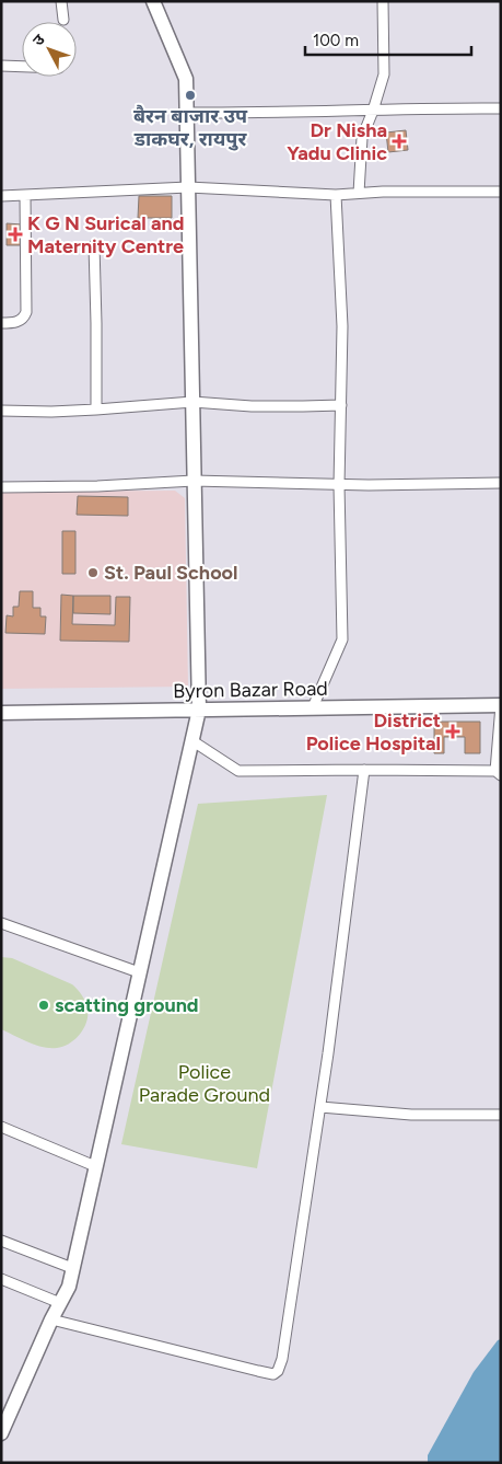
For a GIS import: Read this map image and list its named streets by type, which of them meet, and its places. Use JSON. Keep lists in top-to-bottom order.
{
  "streets": {
    "street": ["Byron Bazar Road"]
  },
  "parks": ["Police Parade Ground"],
  "places": {
    "other": ["बैरन बाजार उप डाकघर, रायपुर", "St. Paul School", "scatting ground"],
    "health": ["Dr Nisha Yadu Clinic", "K G N Surical and Maternity Centre", "District Police Hospital"]
  },
  "scale_bar": "100 m",
  "north": "top left"
}
